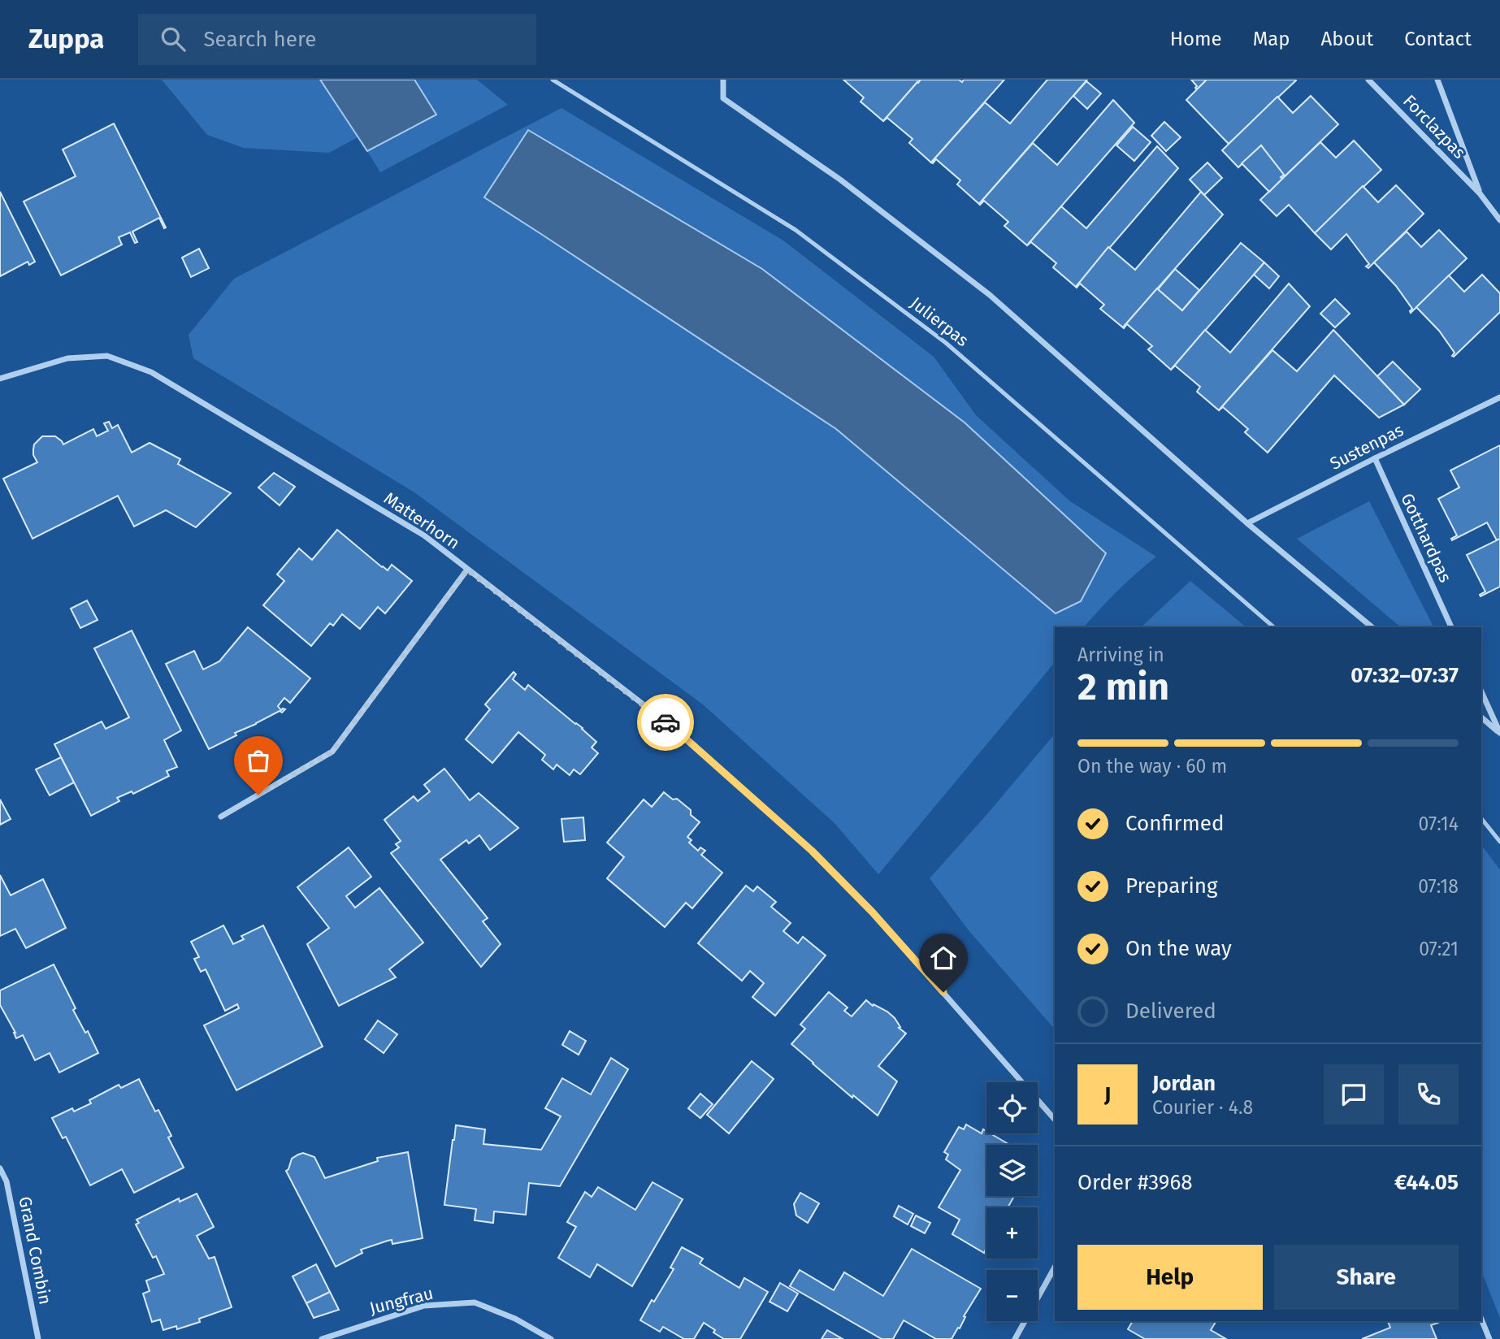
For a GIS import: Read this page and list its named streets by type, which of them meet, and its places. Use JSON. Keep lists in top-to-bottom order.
{
  "streets": {
    "street": [
      "Forclazpas",
      "Sustenpas",
      "Matterhorn",
      "Gotthardpas",
      "Grand Combin",
      "Jungfrau"
    ],
    "lane": ["Julierpas"]
  },
  "crossings": [
    ["Sustenpas", "Gotthardpas"]
  ],
  "page": {
    "header": "Zuppa",
    "search": "Search here",
    "nav": [
      "Home",
      "Map",
      "About",
      "Contact"
    ],
    "heading": ["2 min", "Arriving in", "07:32–07:37"],
    "panel": [
      "Jordan",
      "Courier · 4.8",
      "Order #3968",
      "€44.05"
    ],
    "bar": "On the way · 60 m",
    "list": [
      ["Confirmed", "07:14"],
      ["Preparing", "07:18"],
      ["On the way", "07:21"],
      "Delivered"
    ],
    "round": "J",
    "map_buttons": ["+", "−"],
    "buttons": ["Help", "Share"]
  }
}
